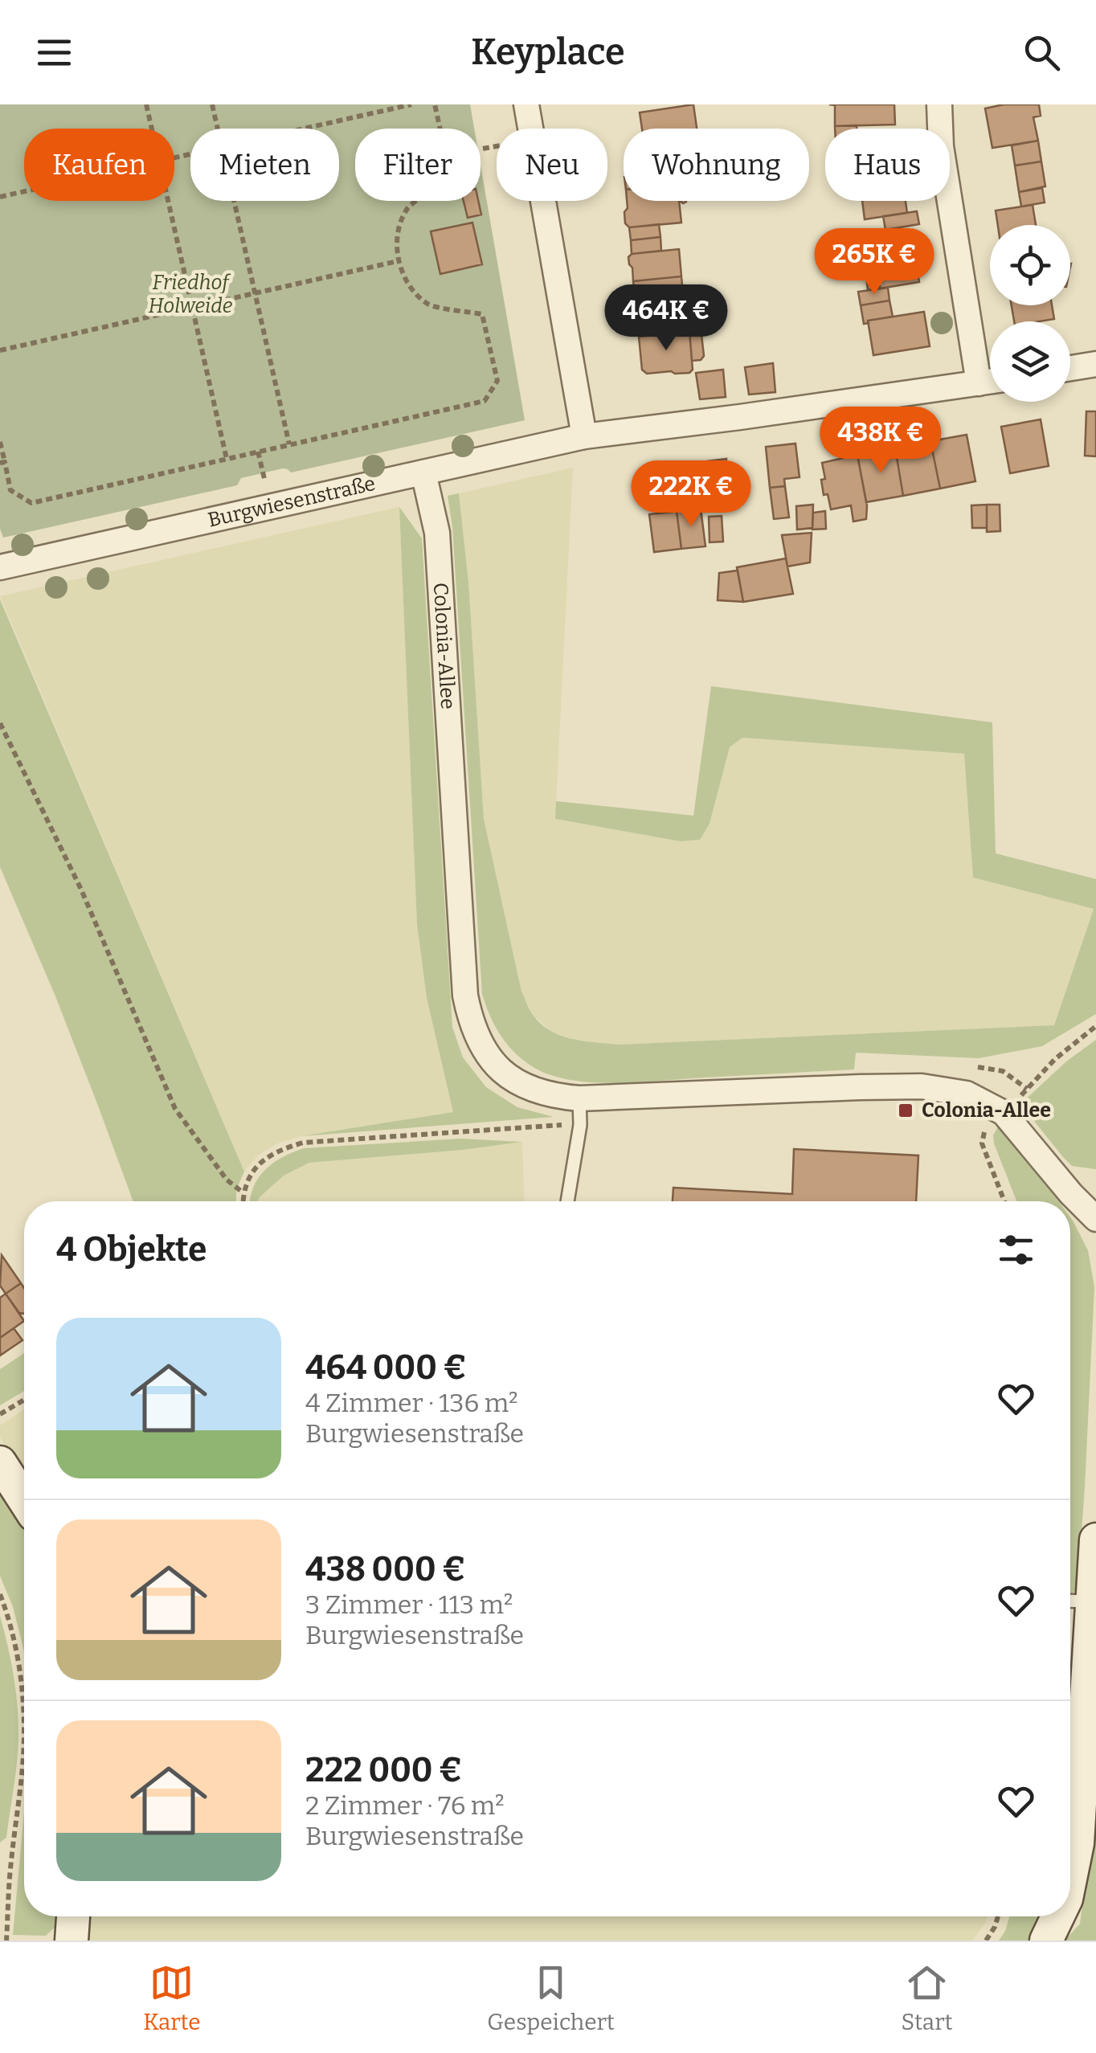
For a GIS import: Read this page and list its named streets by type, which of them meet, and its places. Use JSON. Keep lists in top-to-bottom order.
{
  "streets": {
    "street": ["Burgwiesenstraße", "Colonia-Allee"]
  },
  "crossings": [
    ["Burgwiesenstraße", "Colonia-Allee"]
  ],
  "parks": ["Friedhof Holweide"],
  "places": {
    "transit": ["Colonia-Allee"]
  },
  "page": {
    "header": "Keyplace",
    "chip": [
      "Kaufen",
      "Mieten",
      "Filter",
      "Neu",
      "Wohnung",
      "Haus"
    ],
    "price": [
      "265K €",
      "464K €",
      "438K €",
      "222K €"
    ],
    "heading": "4 Objekte",
    "list": [
      {
        "name": "464 000 €",
        "note": "4 Zimmer · 136 m² · Burgwiesenstraße"
      },
      {
        "name": "438 000 €",
        "note": "3 Zimmer · 113 m² · Burgwiesenstraße"
      },
      {
        "name": "222 000 €",
        "note": "2 Zimmer · 76 m² · Burgwiesenstraße"
      }
    ],
    "tabs": ["Karte", "Gespeichert", "Start"]
  }
}
